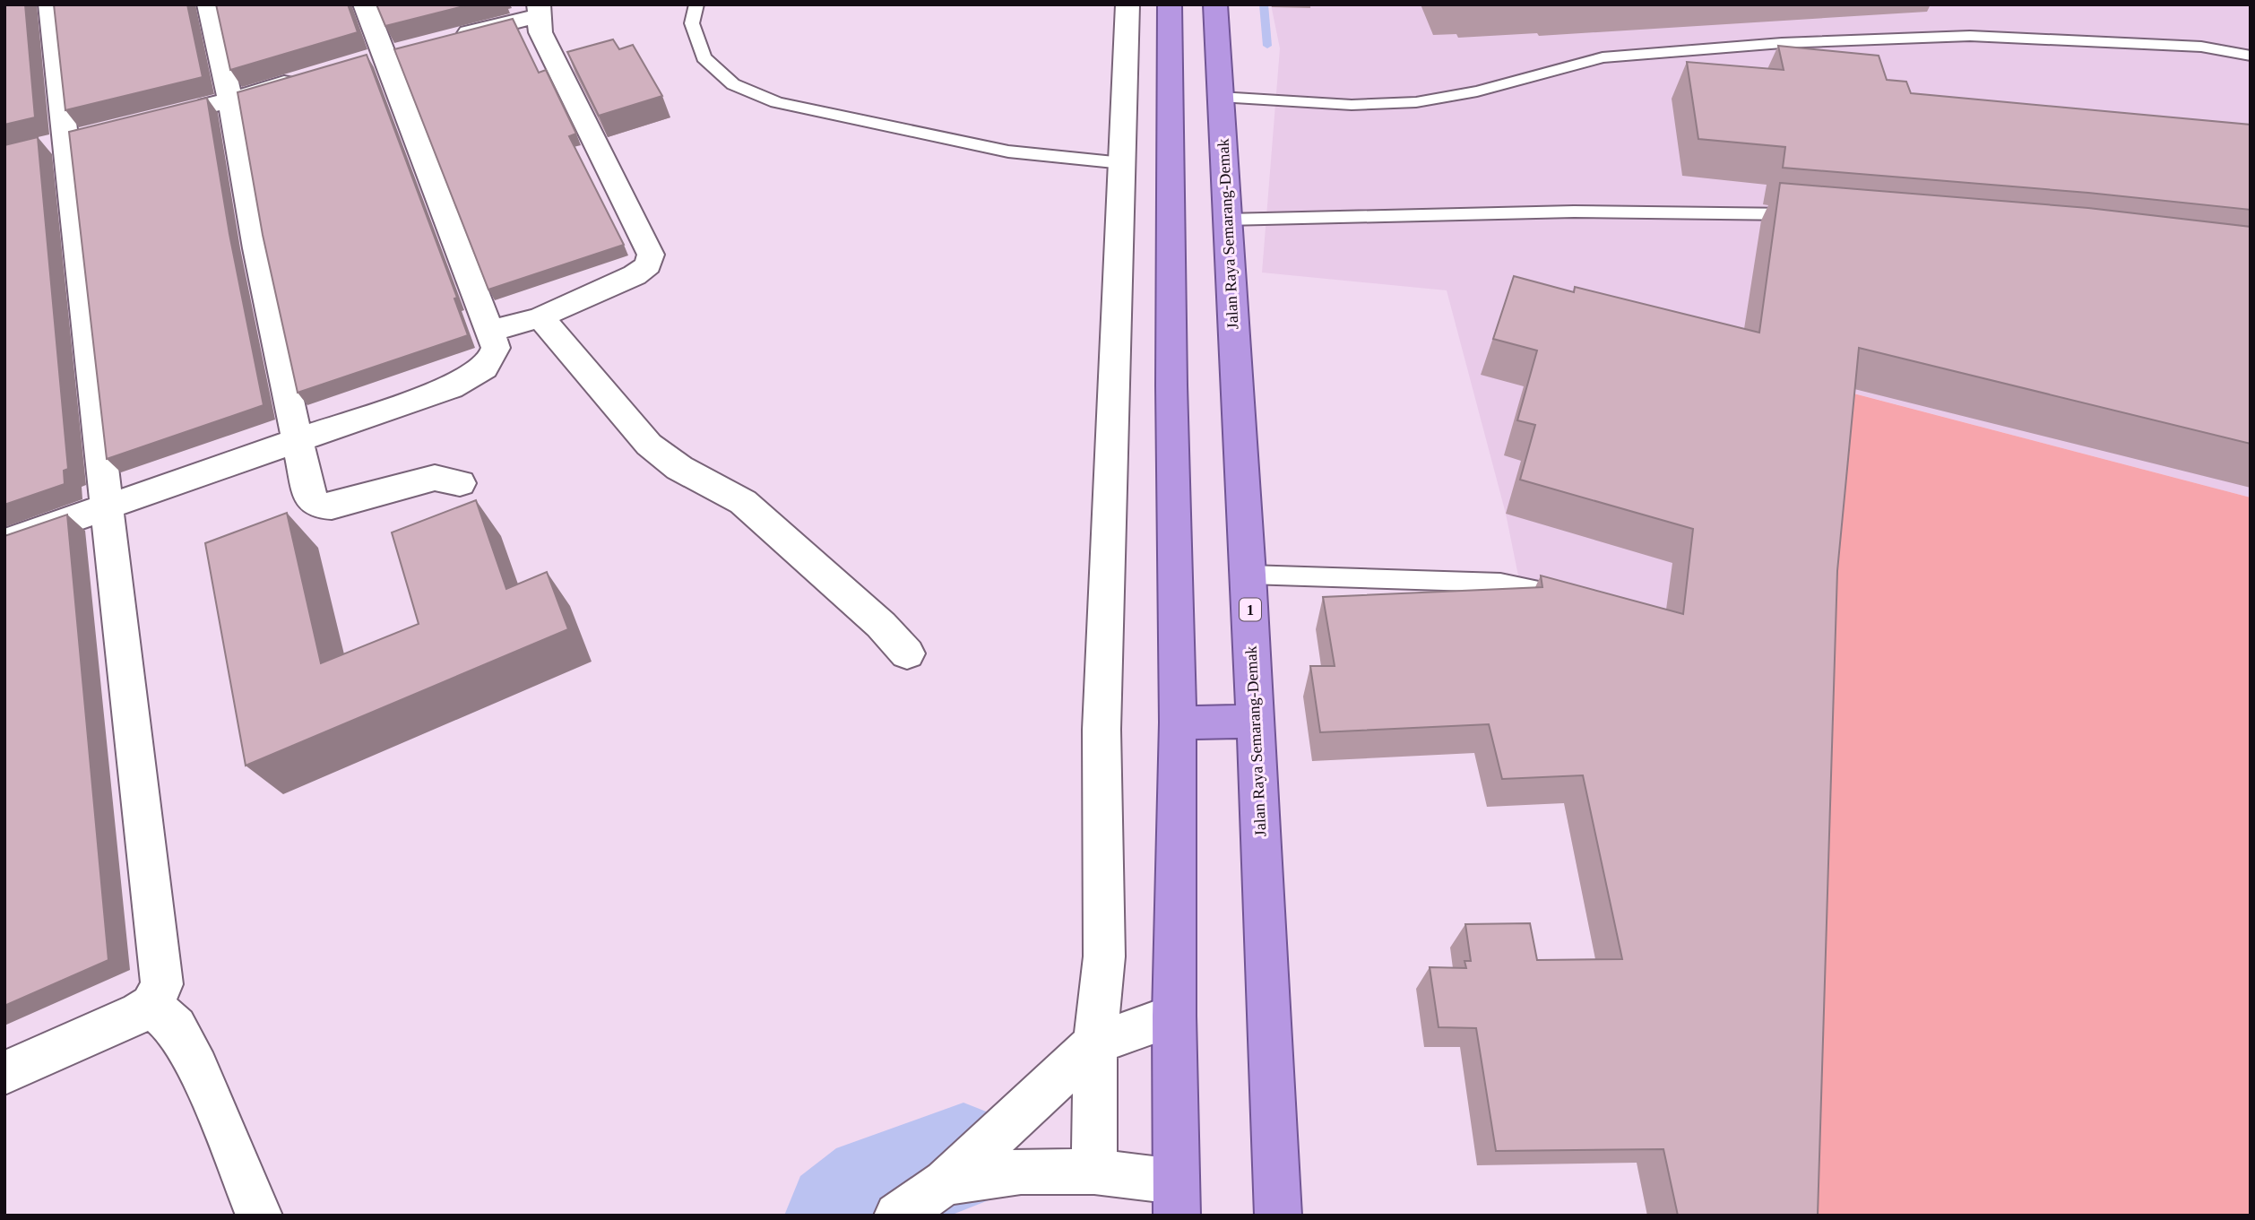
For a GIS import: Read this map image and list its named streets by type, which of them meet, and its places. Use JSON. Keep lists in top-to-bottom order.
{
  "streets": {
    "highway": ["Jalan Raya Semarang-Demak", "1"]
  }
}
